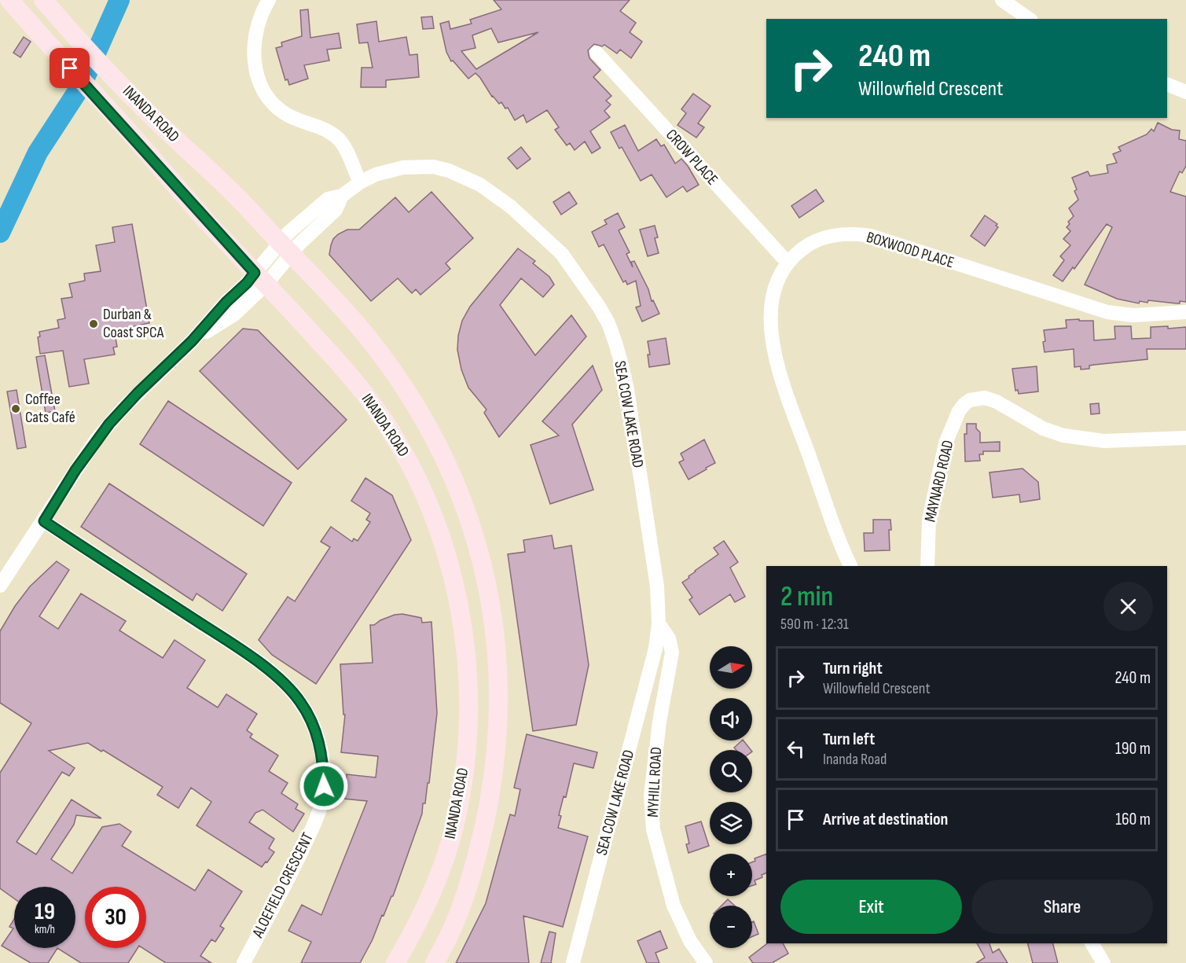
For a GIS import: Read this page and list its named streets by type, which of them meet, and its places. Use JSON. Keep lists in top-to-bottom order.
{
  "streets": {
    "main road": ["INANDA ROAD"],
    "street": [
      "CROW PLACE",
      "BOXWOOD PLACE",
      "SEA COW LAKE ROAD",
      "MAYNARD ROAD",
      "MYHILL ROAD",
      "ALOEFIELD CRESCENT"
    ]
  },
  "crossings": [
    ["INANDA ROAD", "SEA COW LAKE ROAD"],
    ["CROW PLACE", "BOXWOOD PLACE"],
    ["SEA COW LAKE ROAD", "MYHILL ROAD"]
  ],
  "places": ["Durban & Coast SPCA", "Coffee Cats Café"],
  "north": "right",
  "page": {
    "turn": ["240 m", "Willowfield Crescent"],
    "heading": ["2 min", "590 m · 12:31"],
    "map_buttons": ["+", "−"],
    "list": [
      {
        "name": "Turn right",
        "note": "Willowfield Crescent",
        "value": "240 m"
      },
      {
        "name": "Turn left",
        "note": "Inanda Road",
        "value": "190 m"
      },
      {
        "name": "Arrive at destination",
        "value": "160 m"
      }
    ],
    "buttons": ["Exit", "Share"],
    "speed": "19 km/h",
    "limit": "30"
  }
}
